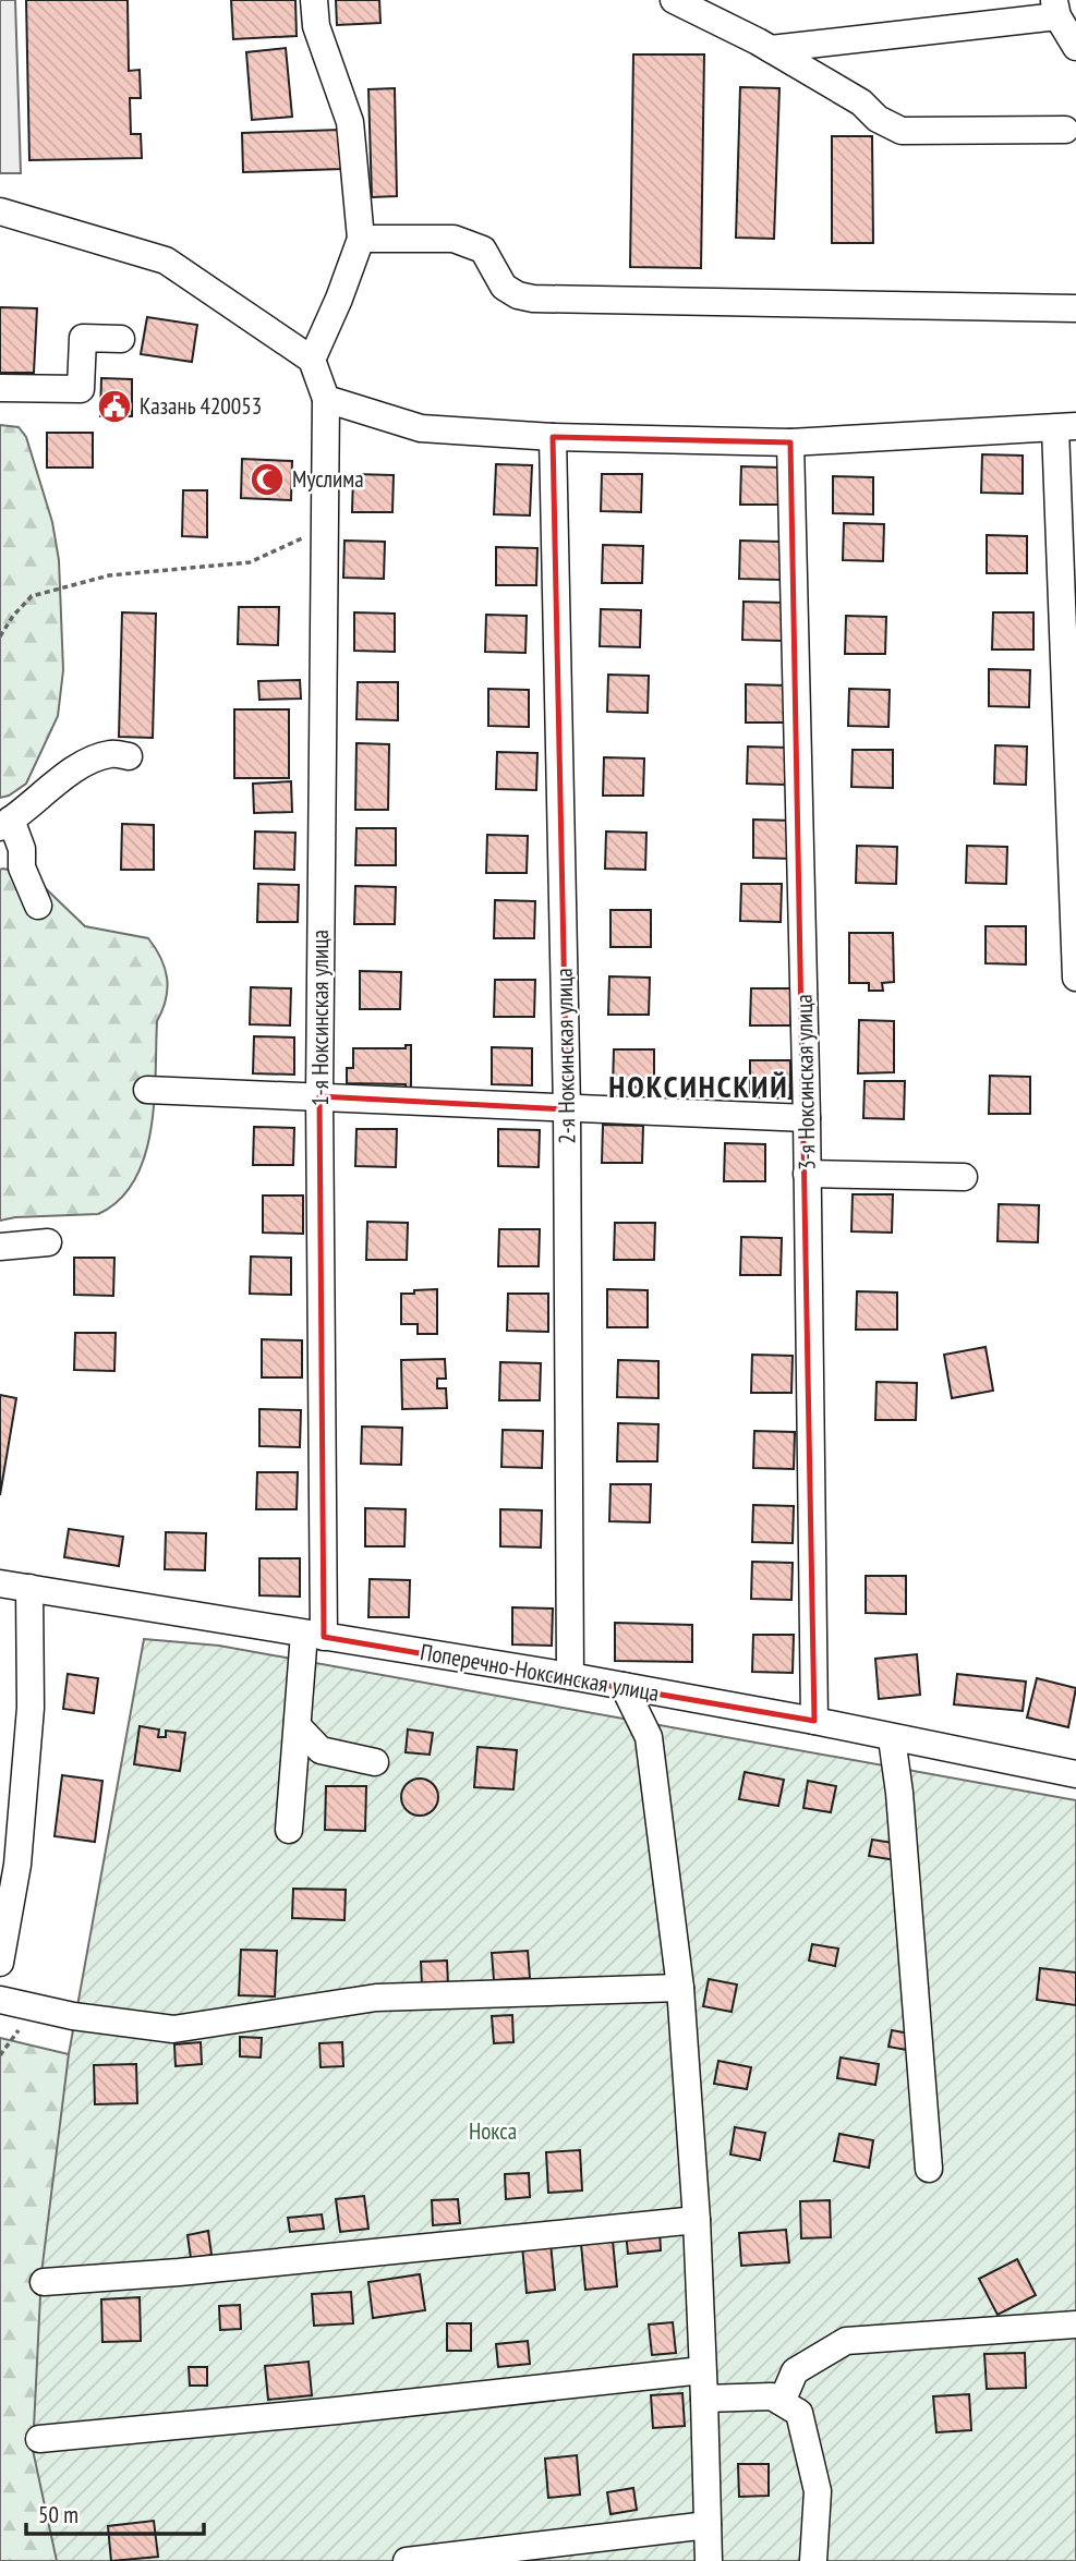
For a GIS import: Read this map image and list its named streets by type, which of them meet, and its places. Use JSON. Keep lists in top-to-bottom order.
{
  "streets": {
    "street": [
      "1-я Ноксинская улица",
      "2-я Ноксинская улица",
      "3-я Ноксинская улица",
      "Поперечно-Ноксинская улица"
    ]
  },
  "crossings": [
    ["1-я Ноксинская улица", "Поперечно-Ноксинская улица"],
    ["2-я Ноксинская улица", "Поперечно-Ноксинская улица"],
    ["3-я Ноксинская улица", "Поперечно-Ноксинская улица"]
  ],
  "districts": ["НОКСИНСКИЙ"],
  "parks": ["Нокса"],
  "places": {
    "public building": ["Казань 420053"],
    "mosque": ["Муслима"]
  },
  "scale_bar": "50 m"
}
